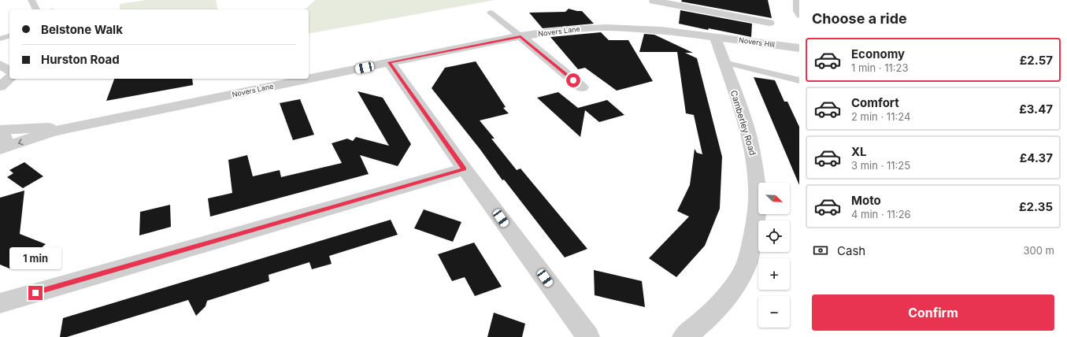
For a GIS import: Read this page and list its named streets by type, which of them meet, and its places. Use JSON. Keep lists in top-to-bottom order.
{
  "streets": {
    "street": ["Novers Lane", "Novers Hill", "Camberley Road"]
  },
  "crossings": [
    ["Novers Lane", "Novers Hill"],
    ["Novers Lane", "Camberley Road"],
    ["Novers Hill", "Camberley Road"]
  ],
  "north": "bottom right",
  "page": {
    "heading": "Choose a ride",
    "banner": ["Belstone Walk", "Hurston Road"],
    "list": [
      {
        "name": "Economy",
        "note": "1 min · 11:23",
        "value": "£2.57"
      },
      {
        "name": "Comfort",
        "note": "2 min · 11:24",
        "value": "£3.47"
      },
      {
        "name": "XL",
        "note": "3 min · 11:25",
        "value": "£4.37"
      },
      {
        "name": "Moto",
        "note": "4 min · 11:26",
        "value": "£2.35"
      }
    ],
    "map_buttons": ["+", "−"],
    "pay": ["Cash", "300 m"],
    "bubble": "1 min",
    "buttons": "Confirm"
  }
}
